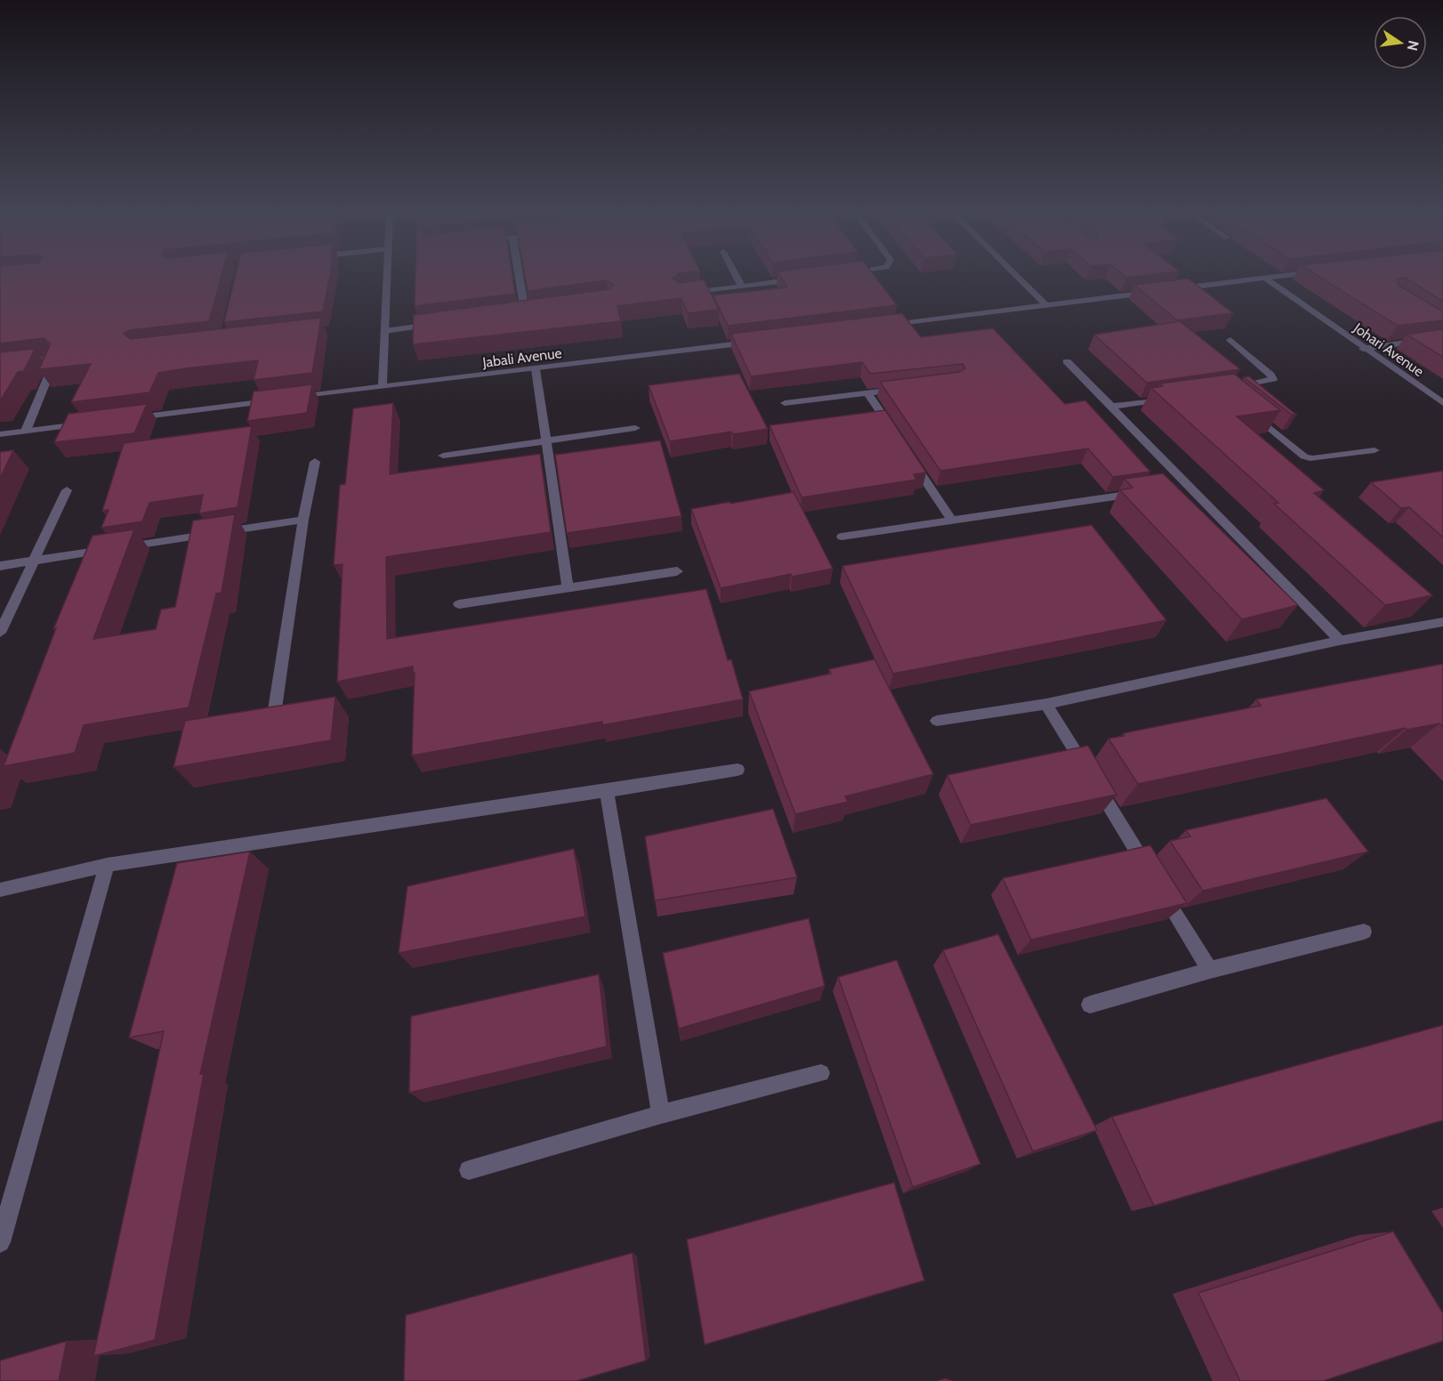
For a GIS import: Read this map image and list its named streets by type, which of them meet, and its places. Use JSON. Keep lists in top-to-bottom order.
{
  "streets": {
    "street": ["Johari Avenue", "Jabali Avenue"]
  },
  "north": "right"
}
